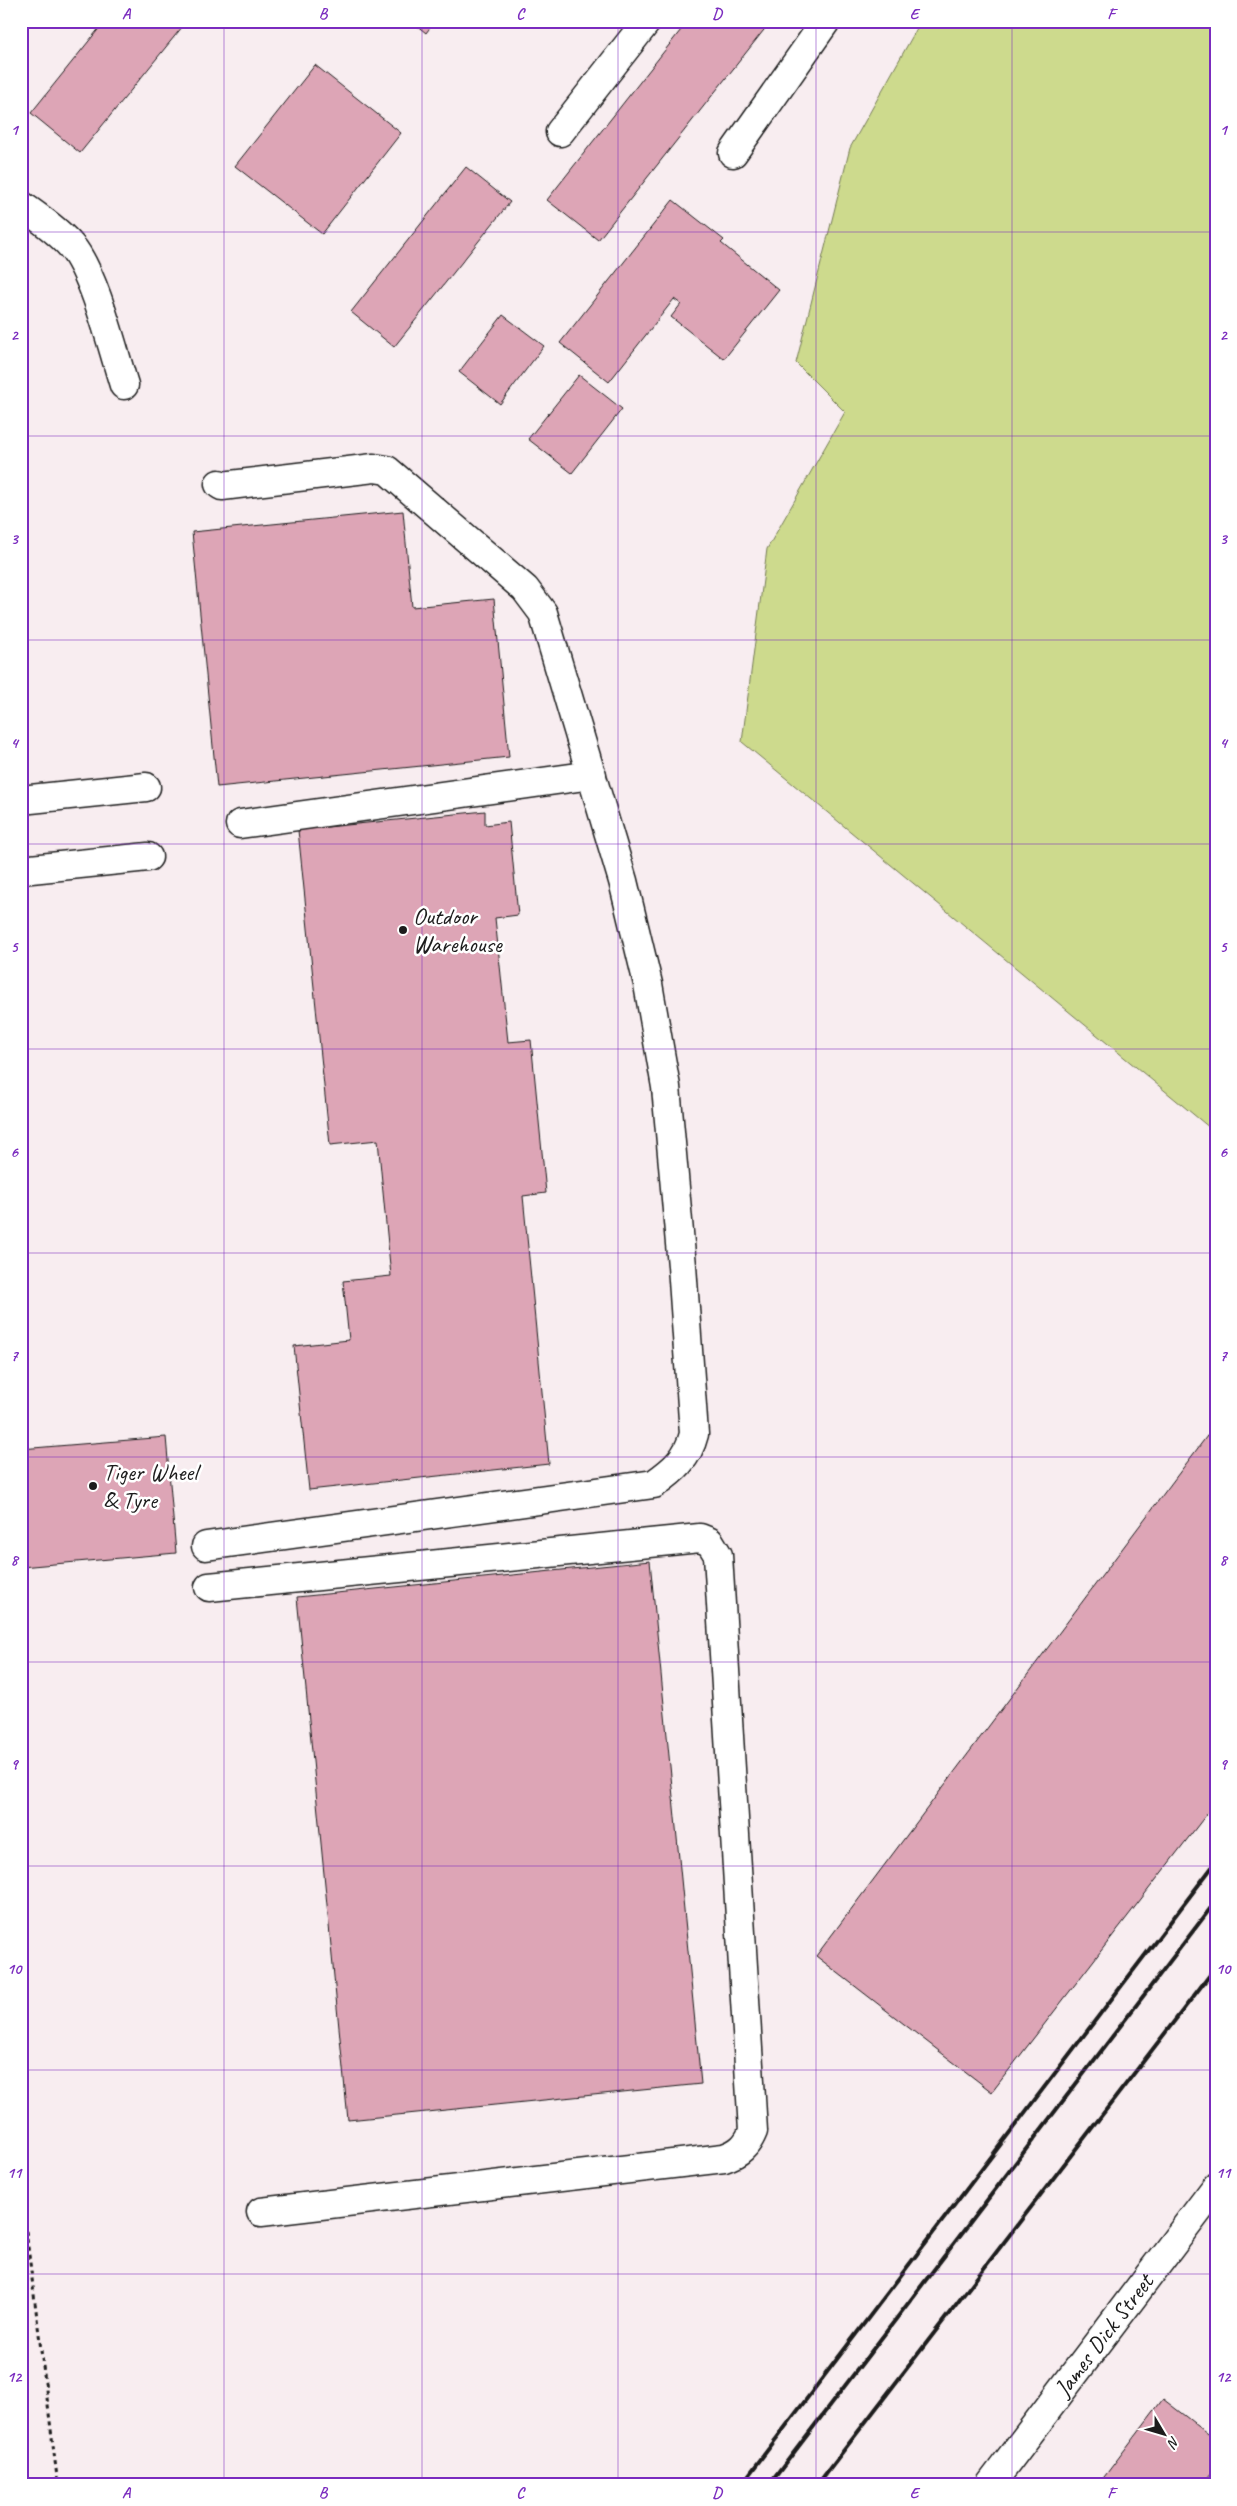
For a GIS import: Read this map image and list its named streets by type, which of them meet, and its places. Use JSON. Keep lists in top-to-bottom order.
{
  "streets": {
    "street": ["James Dick Street"]
  },
  "places": ["Outdoor Warehouse", "Tiger Wheel & Tyre"],
  "north": "bottom right",
  "grid": {
    "columns": [
      "A",
      "B",
      "C",
      "D",
      "E",
      "F"
    ],
    "rows": [
      "1",
      "2",
      "3",
      "4",
      "5",
      "6",
      "7",
      "8",
      "9",
      "10",
      "11",
      "12"
    ]
  }
}
